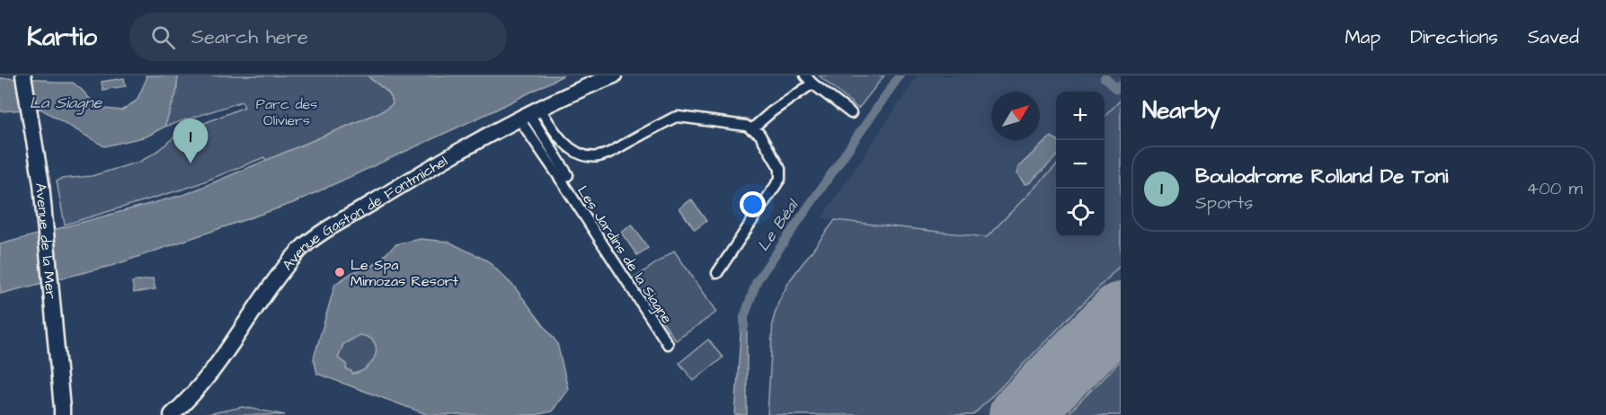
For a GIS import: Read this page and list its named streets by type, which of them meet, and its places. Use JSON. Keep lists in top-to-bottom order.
{
  "streets": {
    "main road": ["Avenue Gaston de Fontmichel", "Avenue de la Mer"],
    "street": ["Les Jardins de la Siagne"]
  },
  "crossings": [
    ["Avenue Gaston de Fontmichel", "Les Jardins de la Siagne"]
  ],
  "water": ["La Siagne", "Le Béal"],
  "parks": ["Parc des Oliviers"],
  "places": ["Le Spa Mimozas Resort"],
  "north": "top right",
  "page": {
    "header": "Kartio",
    "search": "Search here",
    "nav": ["Map", "Directions", "Saved"],
    "heading": "Nearby",
    "map_buttons": ["+", "−"],
    "pins": "1",
    "list": [
      {
        "mark": "1",
        "name": "Boulodrome Rolland De Toni",
        "note": "Sports",
        "value": "400 m"
      }
    ]
  }
}
